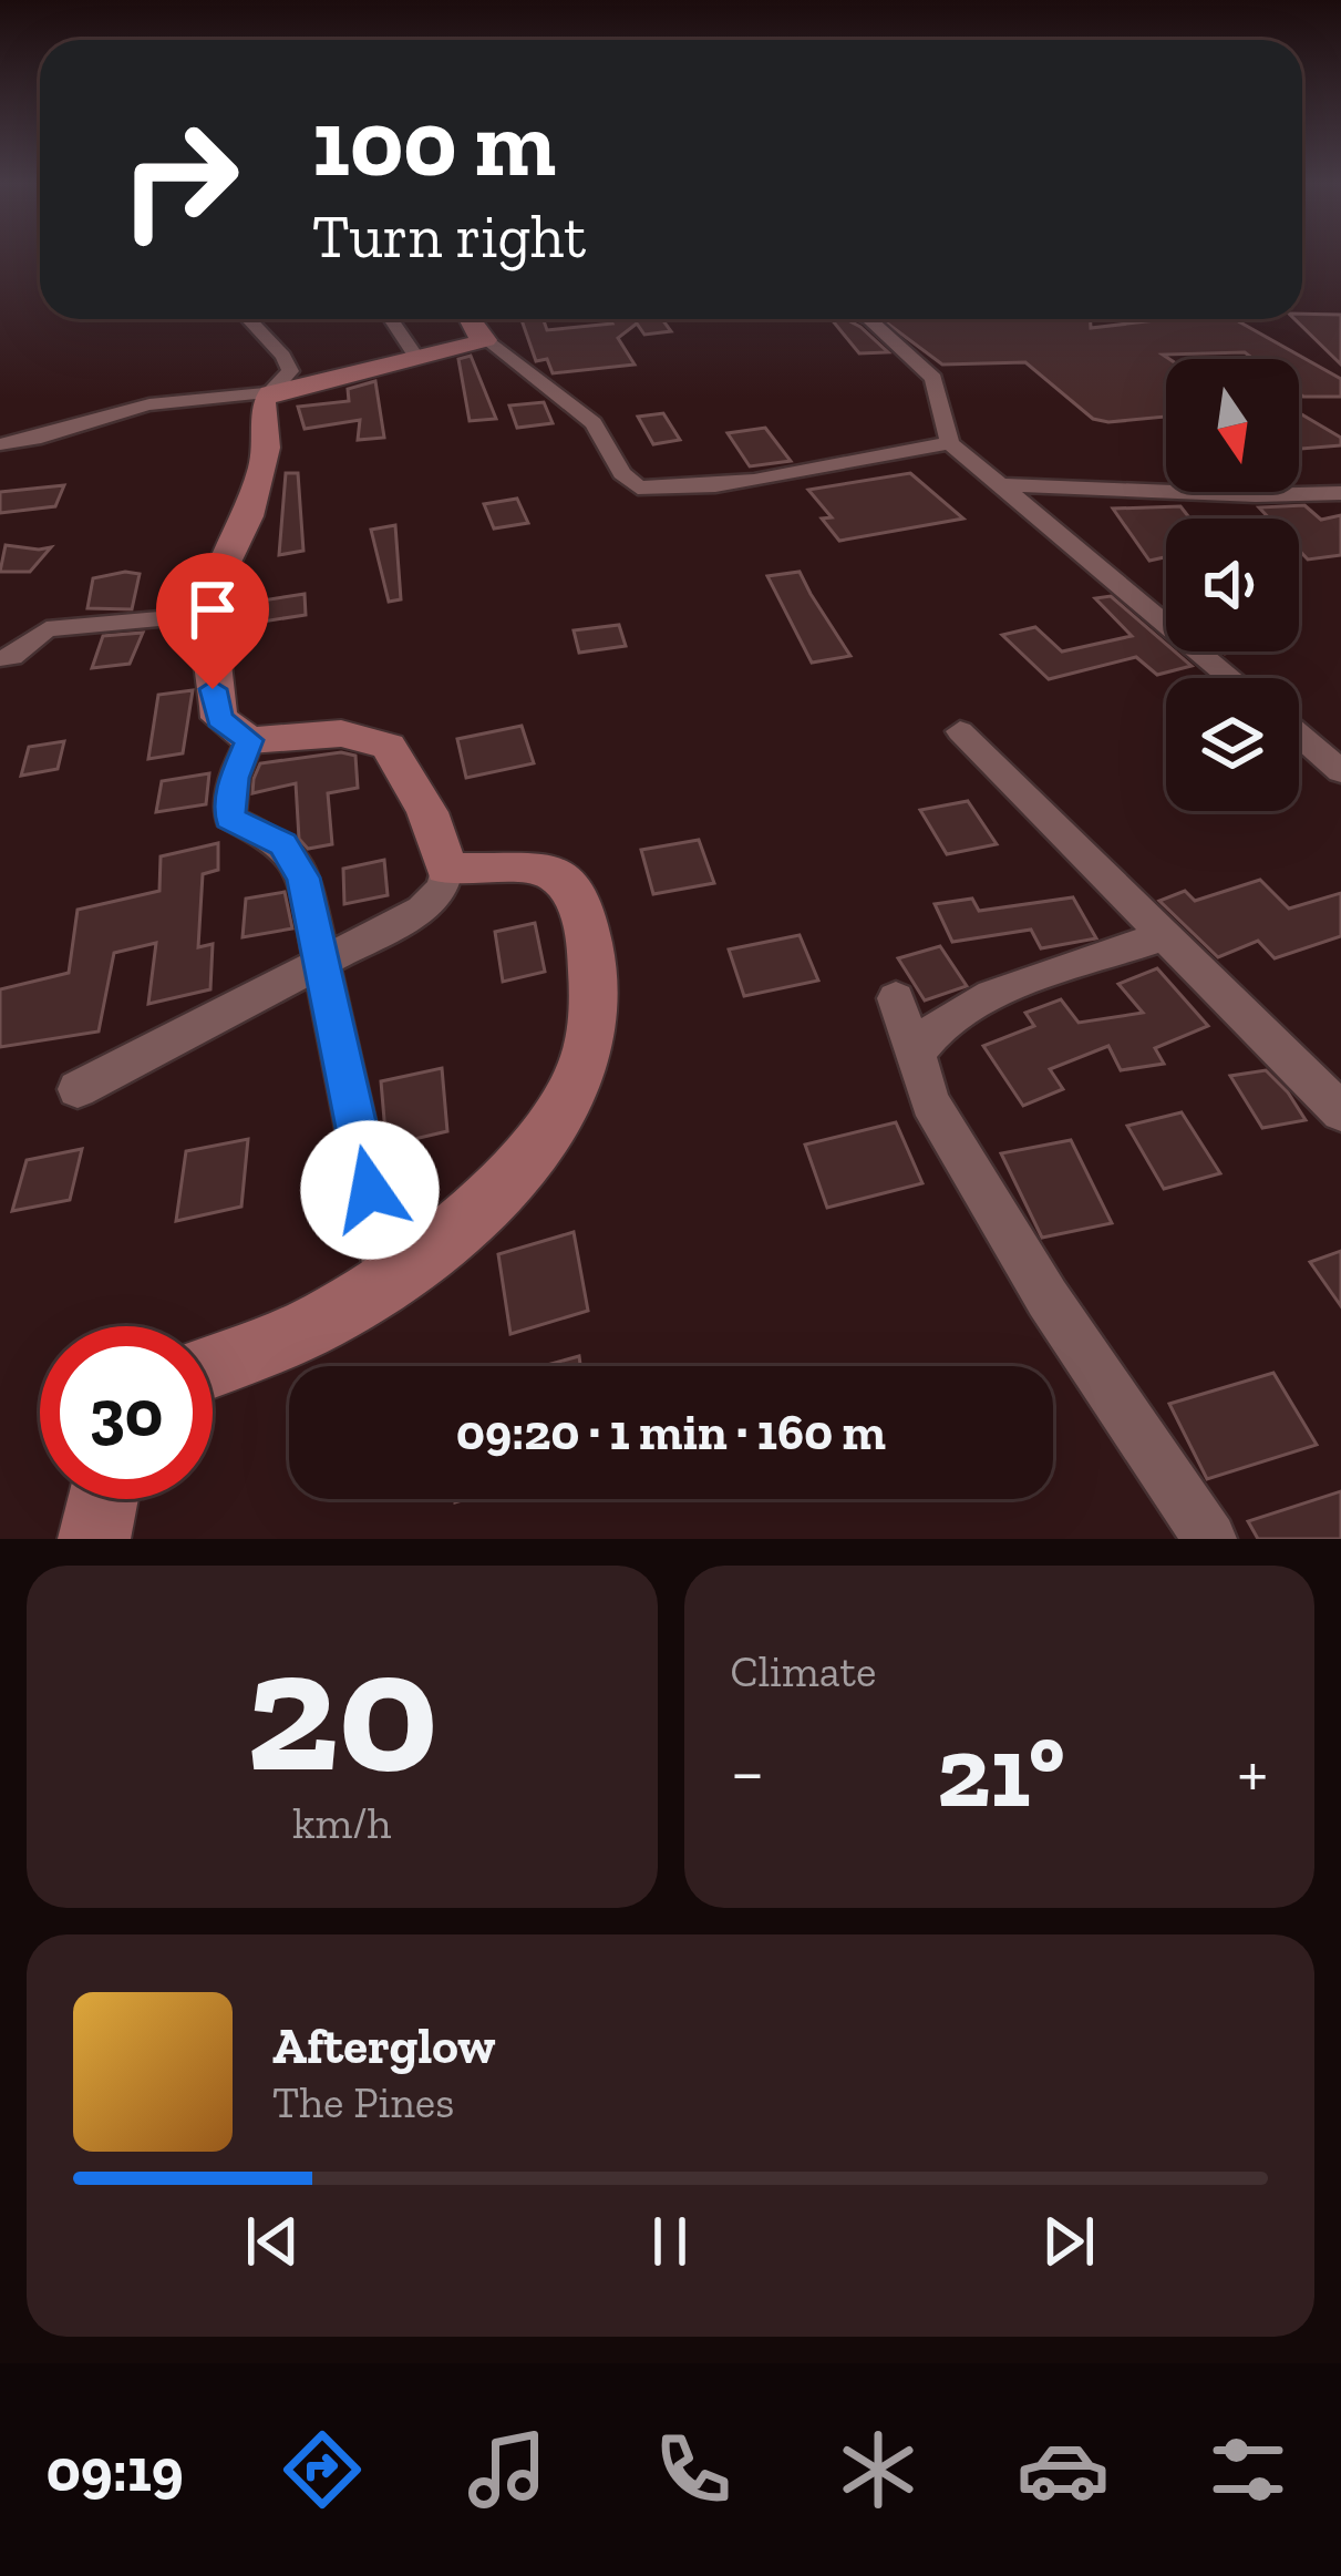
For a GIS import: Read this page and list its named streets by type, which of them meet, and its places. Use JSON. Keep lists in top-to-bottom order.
{
  "north": "bottom",
  "page": {
    "turn": ["100 m", "Turn right"],
    "limit": "30",
    "trip": "09:20 · 1 min · 160 m",
    "tile": [
      ["20", "km/h"],
      "Climate"
    ],
    "heat": ["−", "21°", "+"],
    "song": ["Afterglow", "The Pines"],
    "tabs": "09:19"
  }
}
